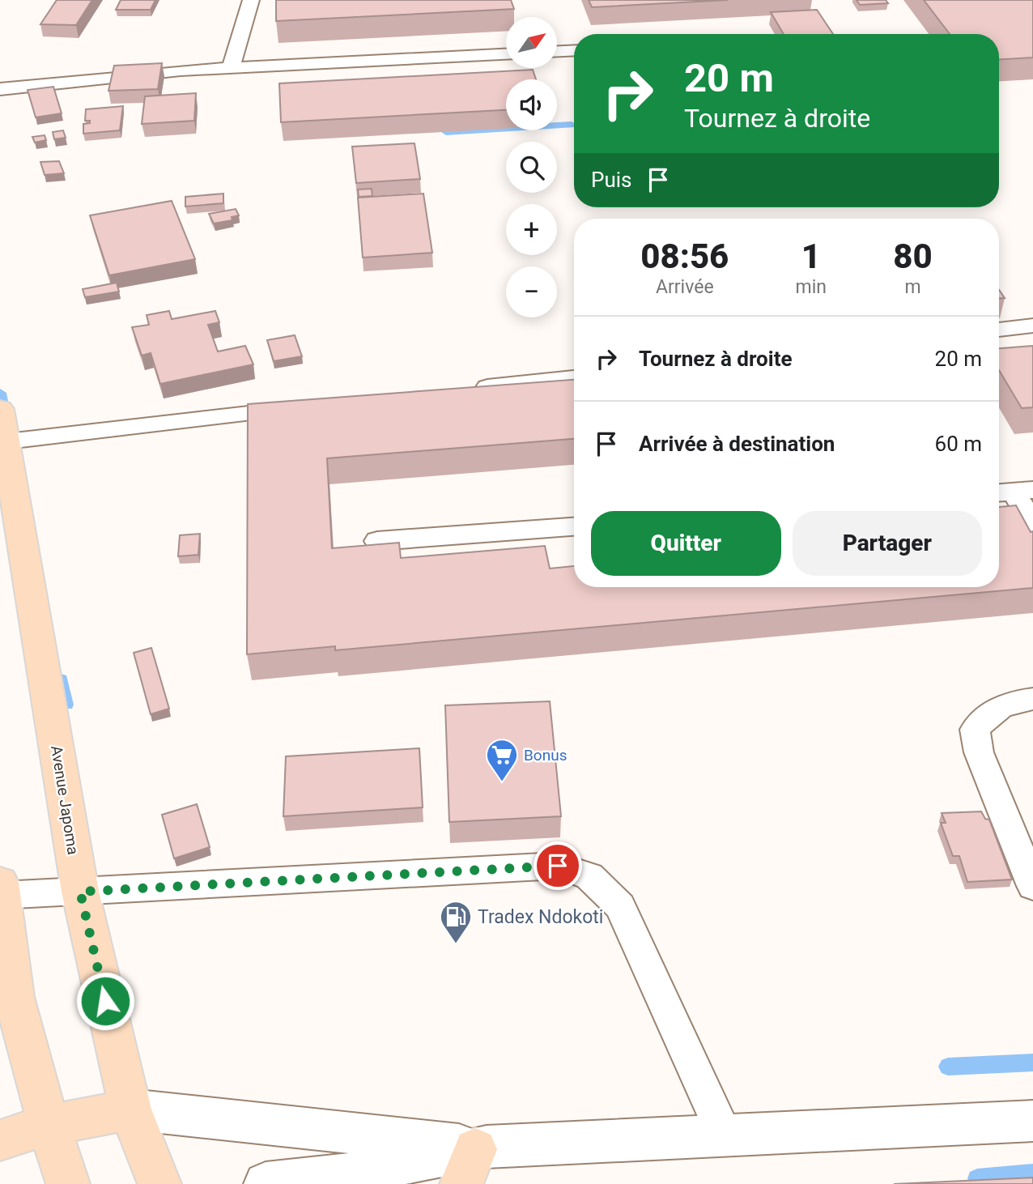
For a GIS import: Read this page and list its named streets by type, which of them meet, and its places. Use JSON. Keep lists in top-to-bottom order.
{
  "streets": {
    "main road": ["Avenue Japoma"]
  },
  "places": {
    "supermarket": ["Bonus"],
    "fuel station": ["Tradex Ndokoti"]
  },
  "north": "top right",
  "page": {
    "map_buttons": ["+", "−"],
    "turn": ["20 m", "Tournez à droite"],
    "then": "Puis",
    "eta": [
      "08:56",
      "Arrivée",
      "1",
      "min",
      "80",
      "m"
    ],
    "list": [
      {
        "name": "Tournez à droite",
        "value": "20 m"
      },
      {
        "name": "Arrivée à destination",
        "value": "60 m"
      }
    ],
    "buttons": ["Quitter", "Partager"]
  }
}
